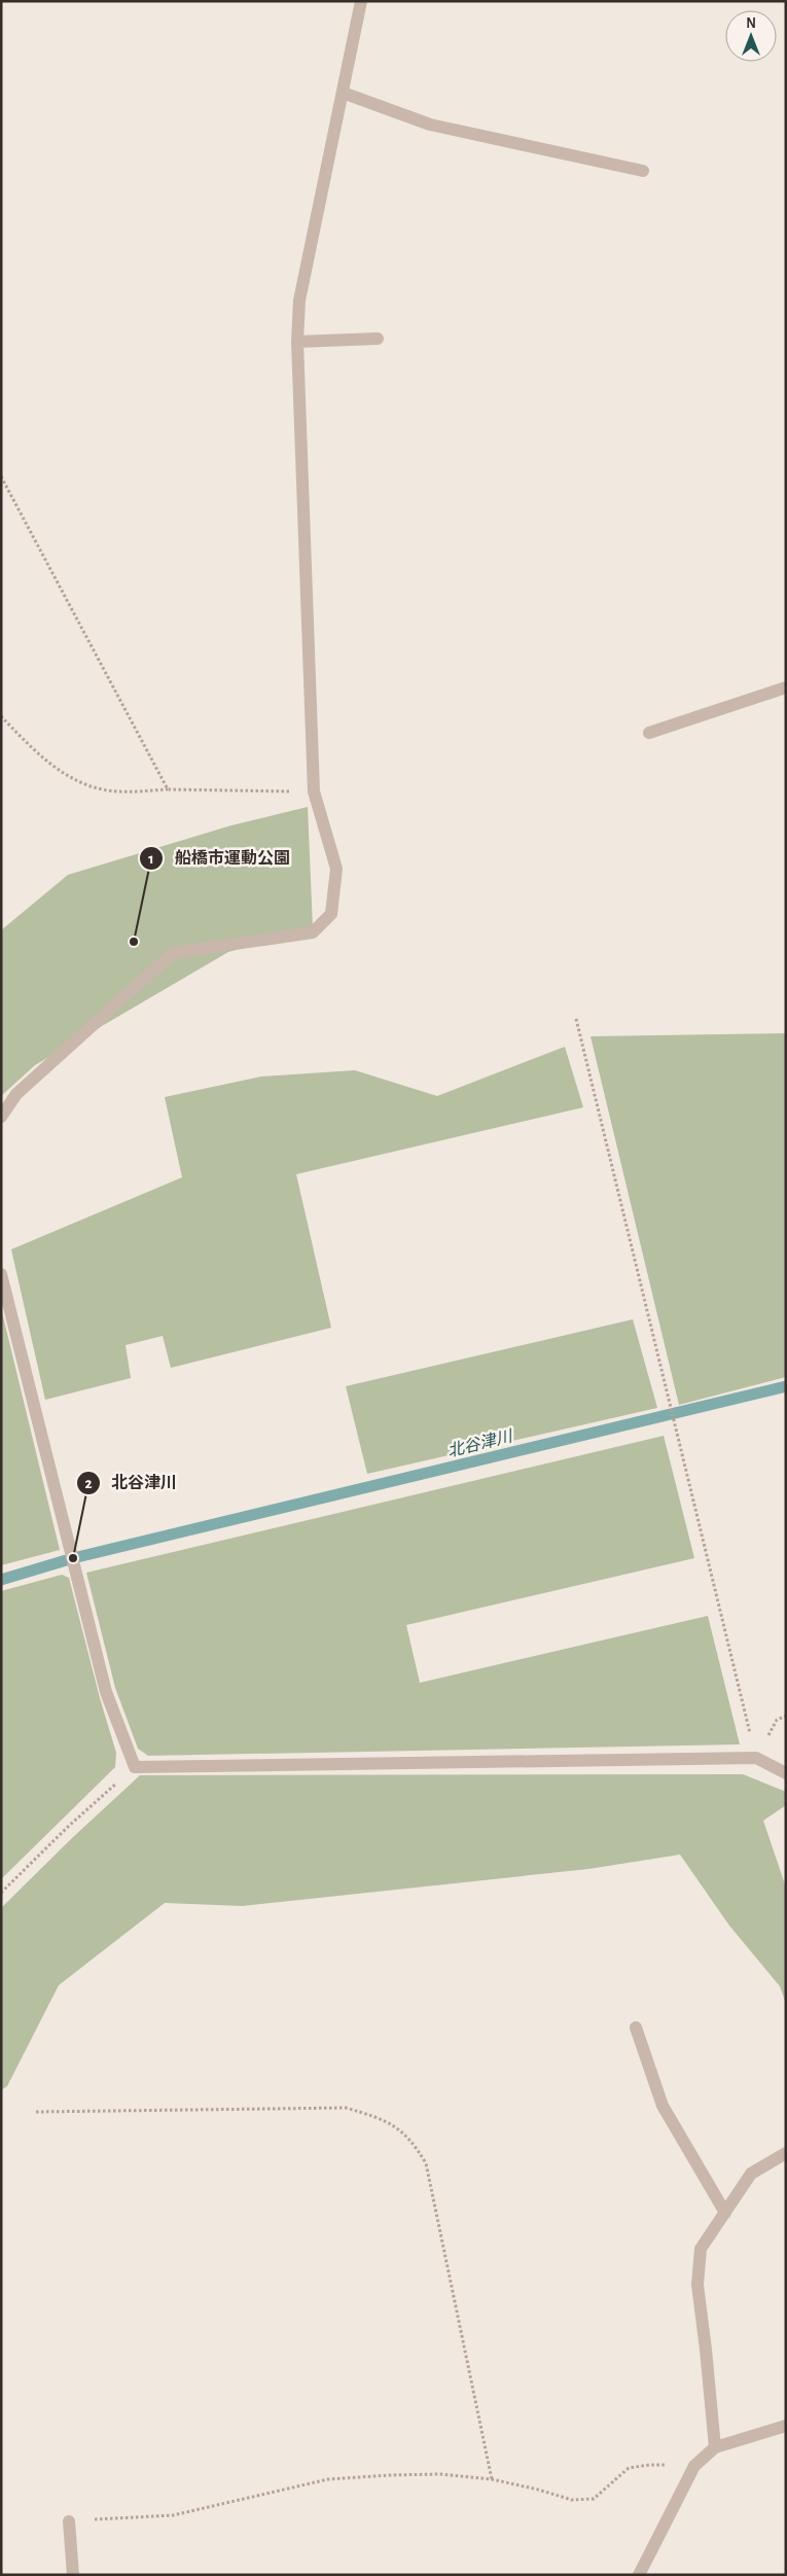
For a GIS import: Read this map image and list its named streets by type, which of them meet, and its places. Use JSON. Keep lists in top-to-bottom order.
{
  "water": ["北谷津川"],
  "places": ["船橋市運動公園", "北谷津川"],
  "north": "top"
}
